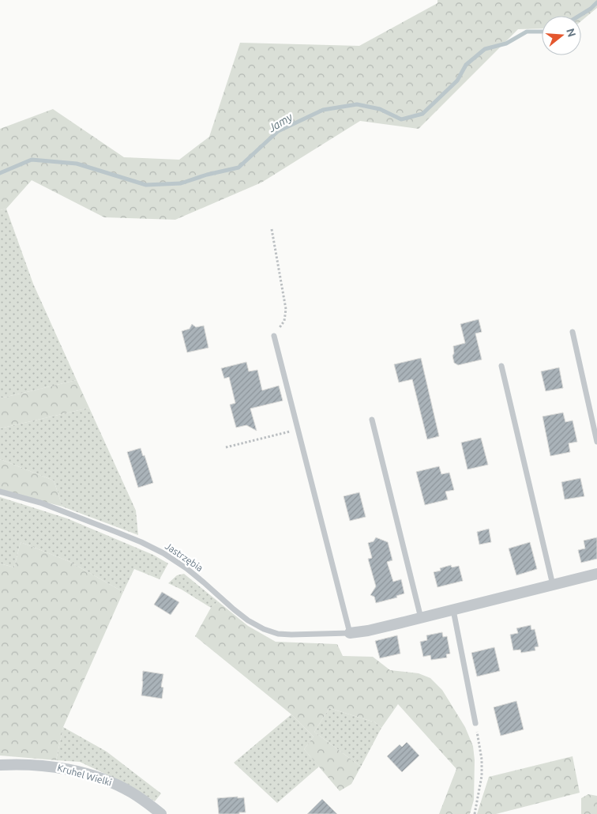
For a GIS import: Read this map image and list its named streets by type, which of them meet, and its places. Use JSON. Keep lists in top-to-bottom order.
{
  "streets": {
    "street": ["Kruhel Wielki"],
    "lane": ["Jastrzębia"]
  },
  "water": ["Jamy"],
  "north": "right"
}
